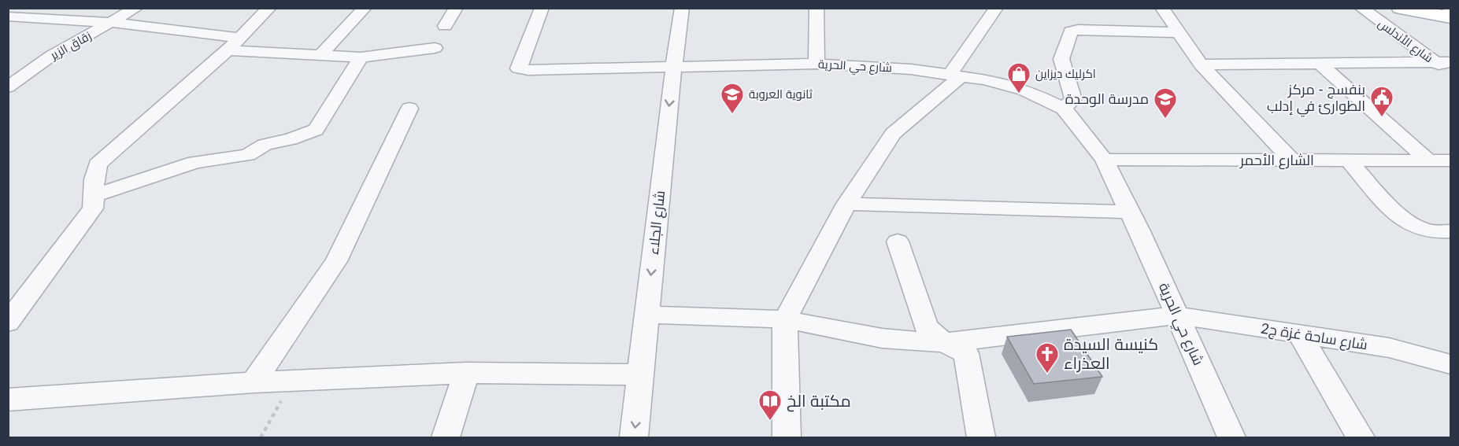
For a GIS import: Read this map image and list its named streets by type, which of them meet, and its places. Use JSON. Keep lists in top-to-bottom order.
{
  "streets": {
    "street": [
      "شارع الأندلس",
      "زقاق الزير",
      "شارع حي الحرية",
      "الشارع الأحمر",
      "شارع الجلاء",
      "شارع ساحة غزة ج2"
    ]
  },
  "crossings": [
    ["شارع حي الحرية", "الشارع الأحمر"],
    ["شارع حي الحرية", "شارع الجلاء"],
    ["شارع حي الحرية", "شارع ساحة غزة ج2"]
  ],
  "places": {
    "shop": ["اكرليك ديزاين"],
    "school or university": ["ثانوية العروبة", "مدرسة الوحدة"],
    "public building": ["بنفسج - مركز الطوارئ في إدلب"],
    "church": ["كنيسة السيدة العذراء"],
    "library": ["مكتبة الخ"]
  }
}
